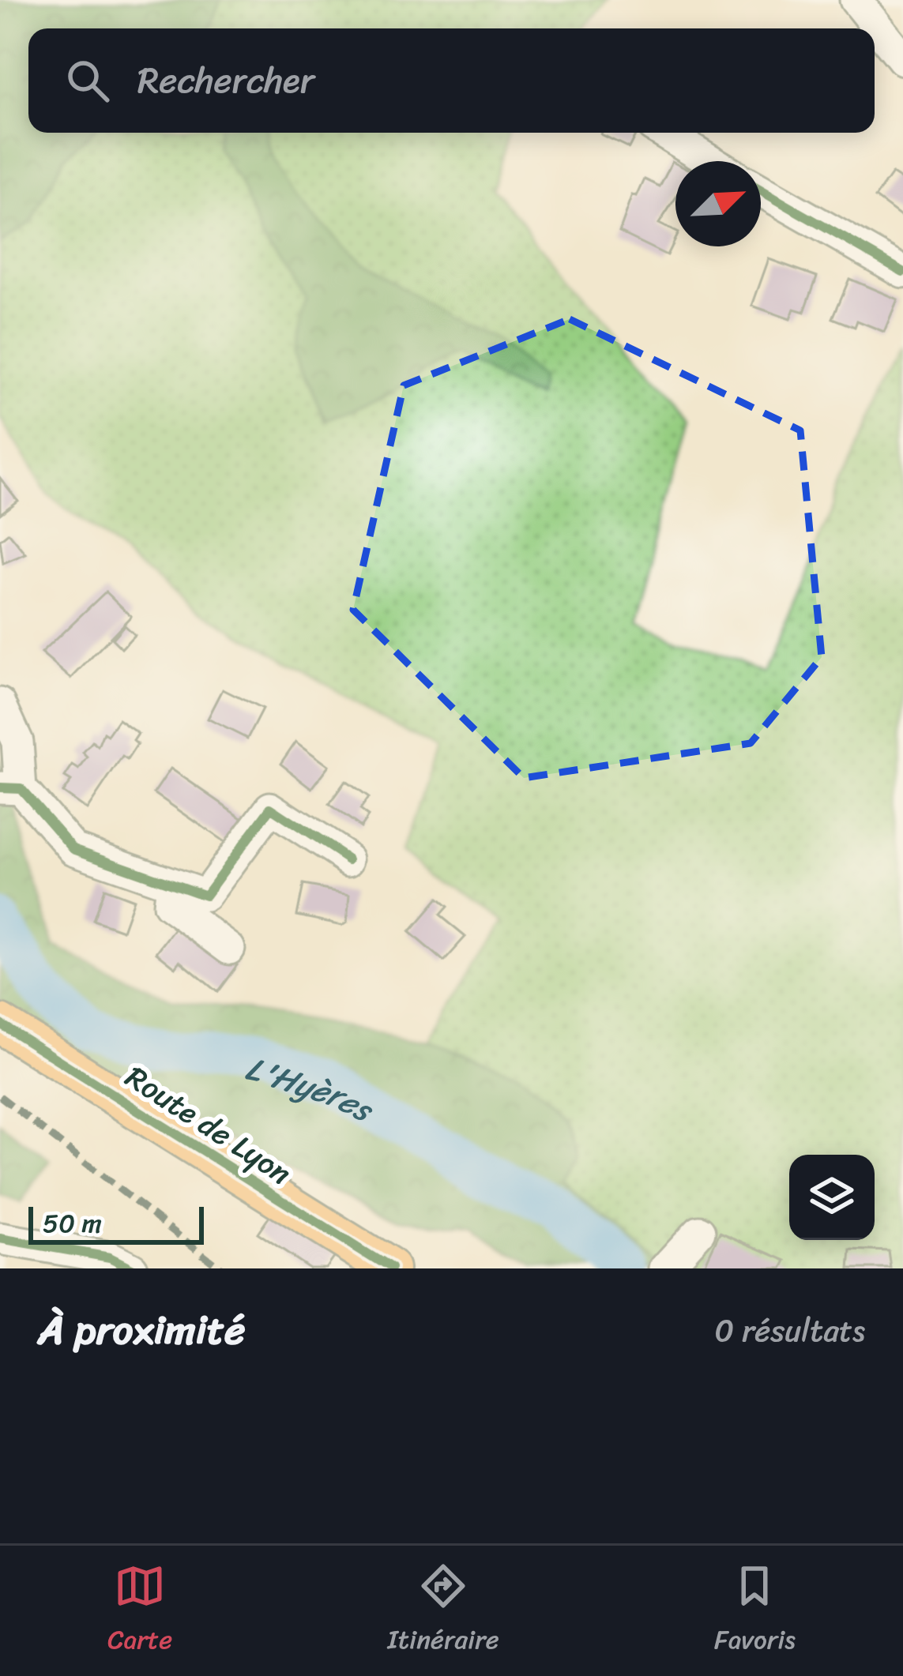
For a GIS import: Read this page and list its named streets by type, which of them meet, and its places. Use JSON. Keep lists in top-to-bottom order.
{
  "streets": {
    "main road": ["Route de Lyon"]
  },
  "water": ["L'Hyères"],
  "scale_bar": "50 m",
  "north": "top right",
  "page": {
    "search": "Rechercher",
    "scale": "50 m",
    "heading": ["À proximité", "0 résultats"],
    "nav": ["Carte", "Itinéraire", "Favoris"]
  }
}
